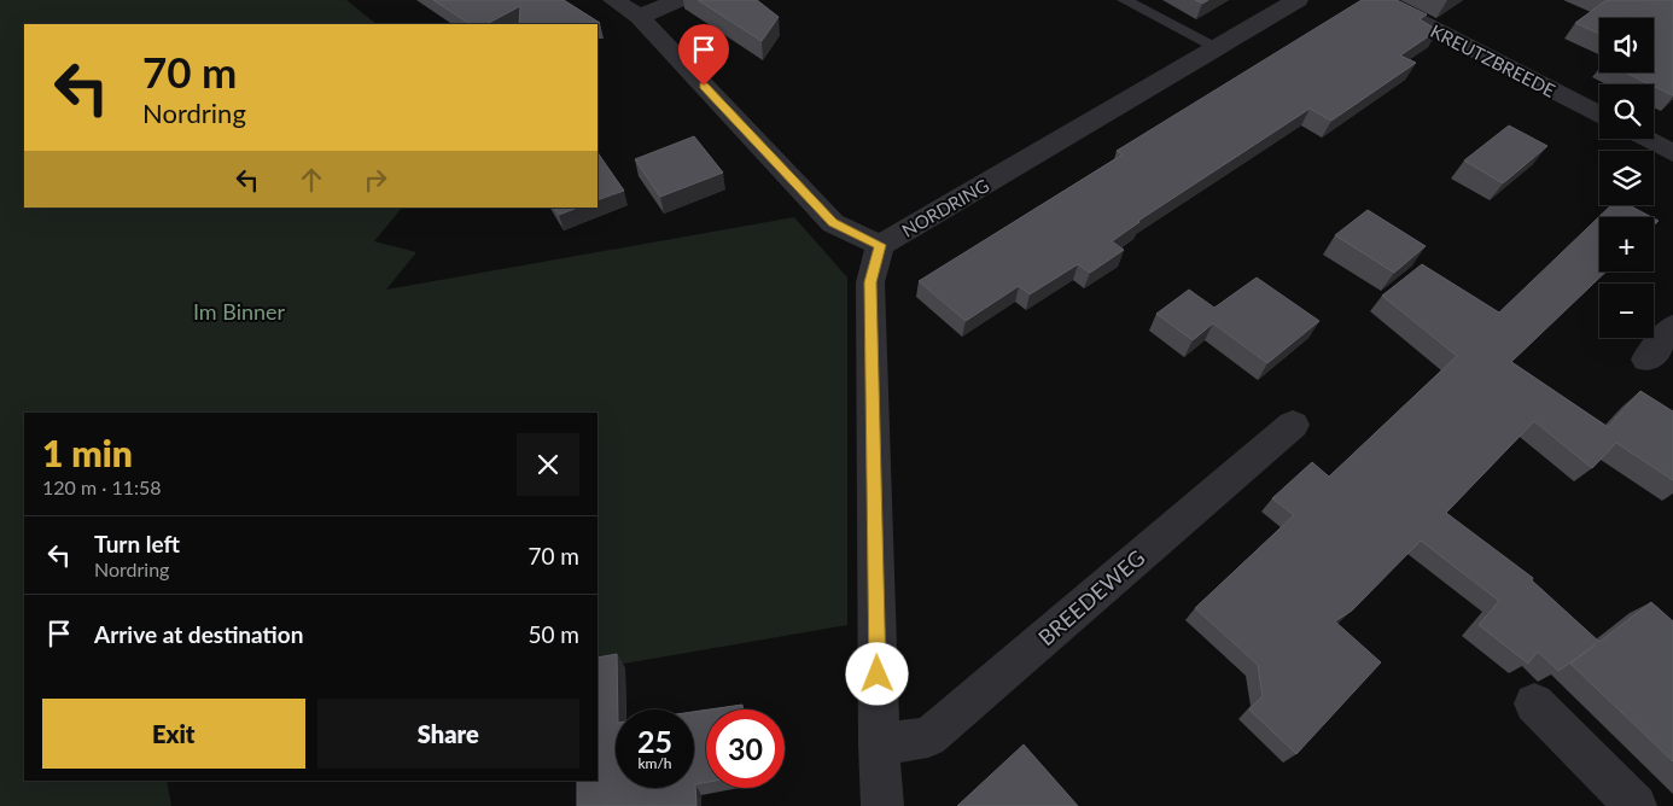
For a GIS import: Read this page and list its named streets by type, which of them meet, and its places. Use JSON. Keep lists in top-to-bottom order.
{
  "streets": {
    "street": ["KREUTZBREEDE", "NORDRING", "BREEDEWEG"]
  },
  "parks": ["Im Binner"],
  "page": {
    "map_buttons": ["+", "−"],
    "turn": ["70 m", "Nordring"],
    "heading": ["1 min", "120 m · 11:58"],
    "list": [
      {
        "name": "Turn left",
        "note": "Nordring",
        "value": "70 m"
      },
      {
        "name": "Arrive at destination",
        "value": "50 m"
      }
    ],
    "buttons": ["Exit", "Share"],
    "speed": "25 km/h",
    "limit": "30"
  }
}
